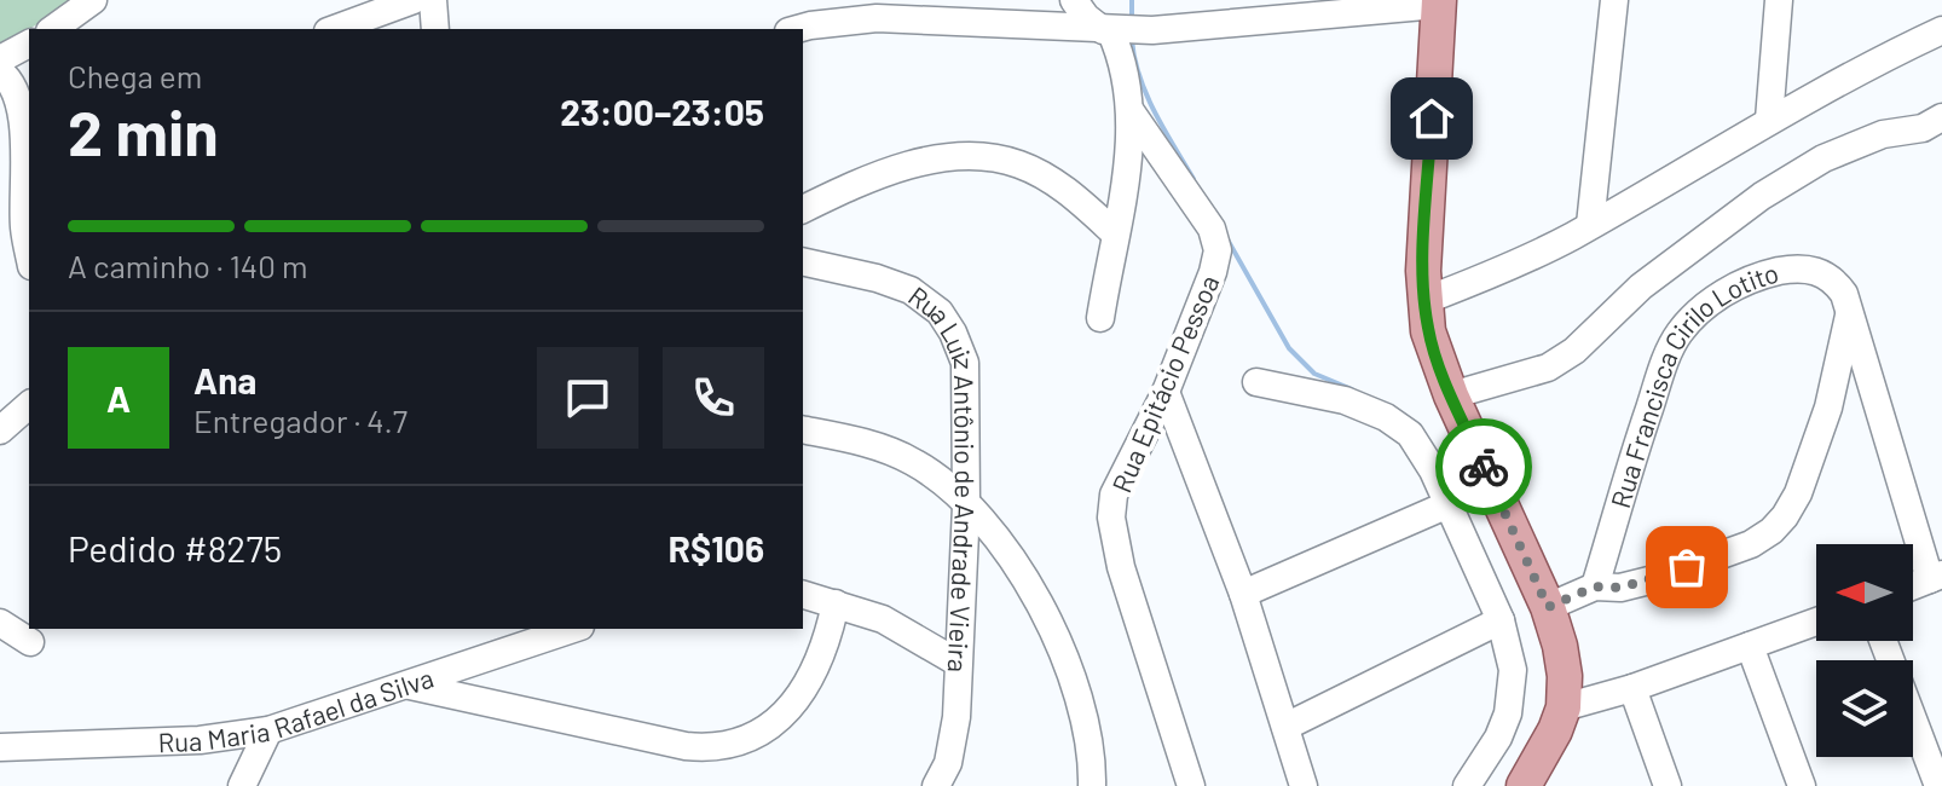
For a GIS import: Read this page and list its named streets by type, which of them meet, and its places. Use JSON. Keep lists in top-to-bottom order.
{
  "streets": {
    "street": [
      "Rua Epitácio Pessoa",
      "Rua Francisca Cirilo Lotito",
      "Rua Luiz Antônio de Andrade Vieira",
      "Rua Maria Rafael da Silva"
    ]
  },
  "north": "left",
  "page": {
    "heading": ["2 min", "Chega em", "23:00–23:05"],
    "panel": [
      "Ana",
      "Entregador · 4.7",
      "Pedido #8275",
      "R$106"
    ],
    "bar": "A caminho · 140 m",
    "round": "A"
  }
}
